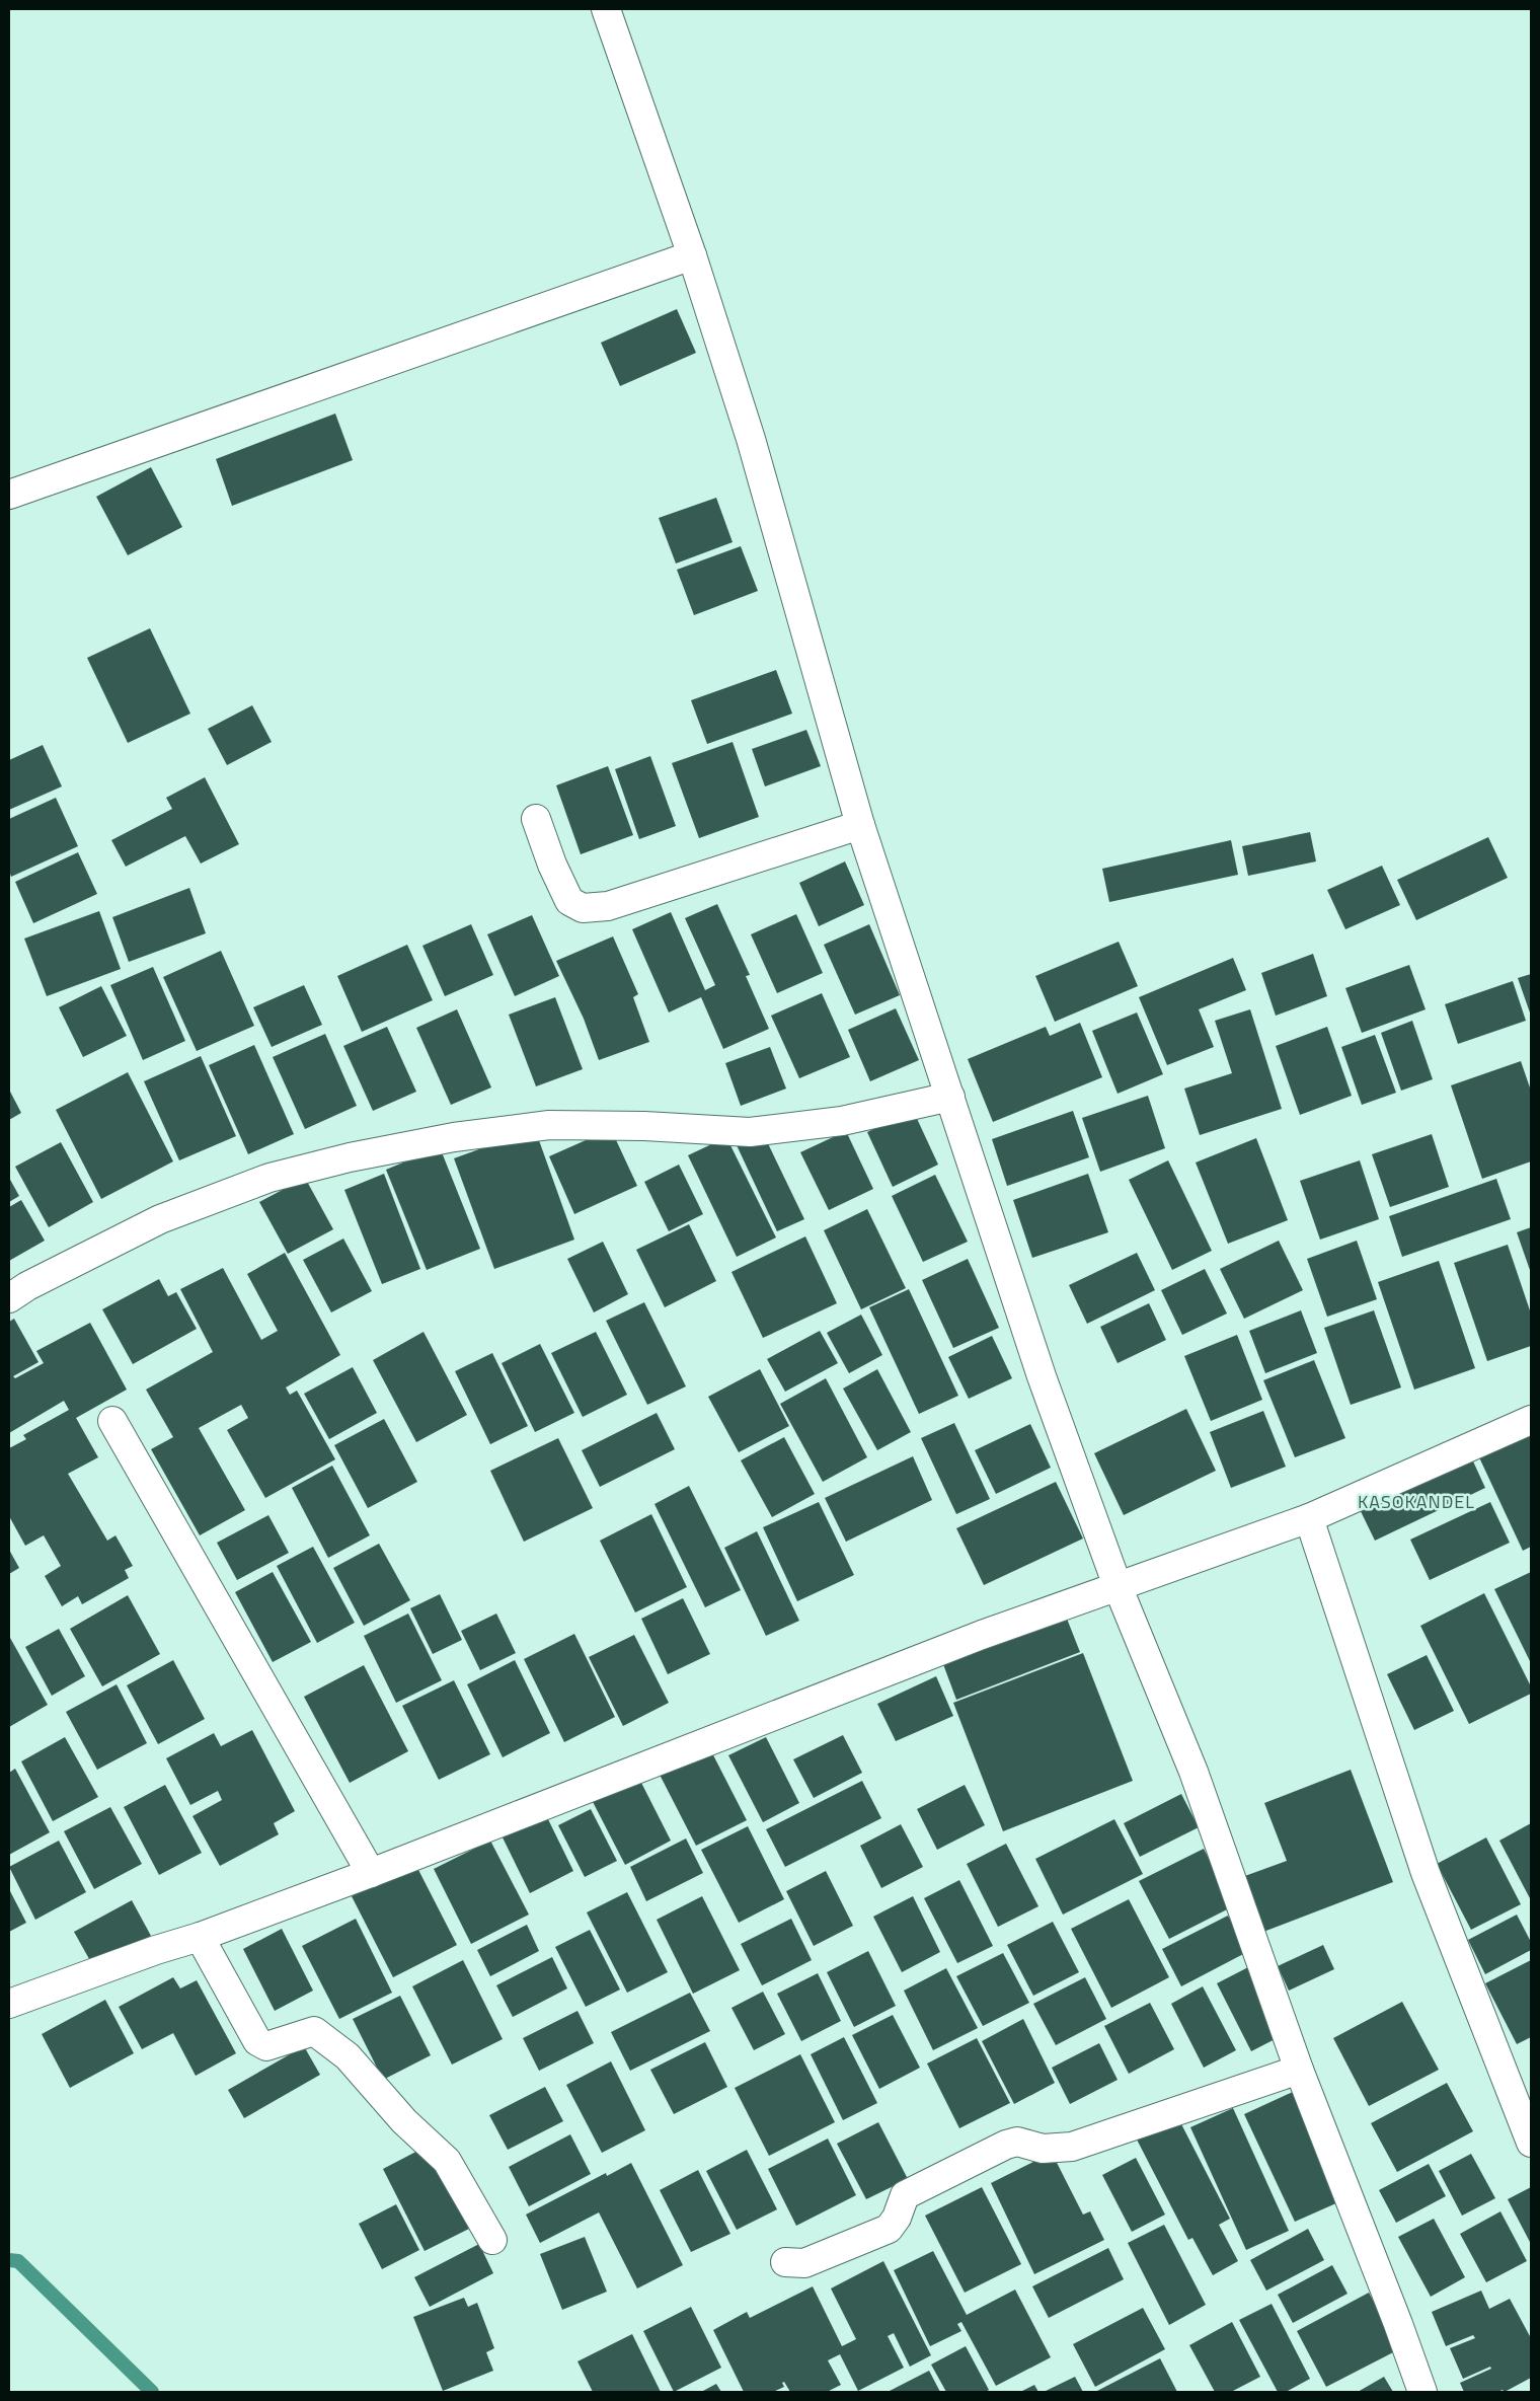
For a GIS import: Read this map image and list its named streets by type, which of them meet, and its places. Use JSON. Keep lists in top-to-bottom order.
{
  "districts": ["KASOKANDEL"]
}
